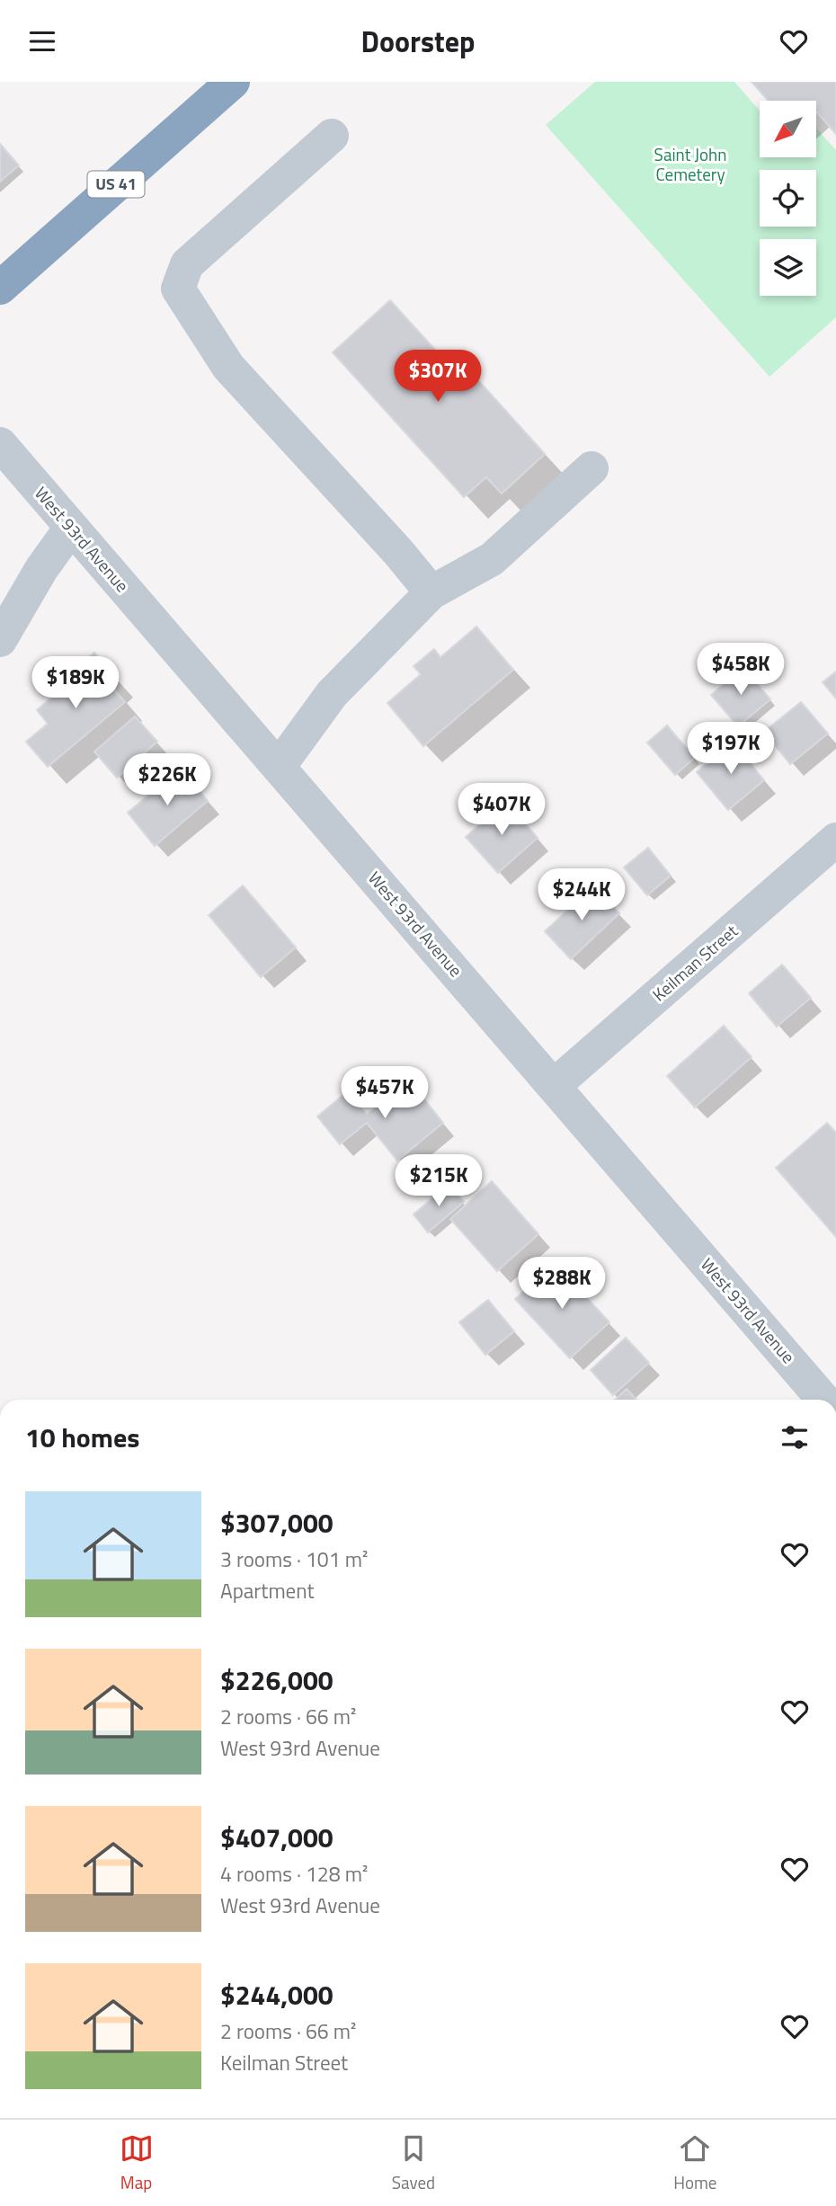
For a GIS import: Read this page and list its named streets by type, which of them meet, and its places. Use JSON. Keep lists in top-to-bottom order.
{
  "streets": {
    "highway": ["US 41"],
    "street": ["West 93rd Avenue", "Keilman Street"]
  },
  "crossings": [
    ["West 93rd Avenue", "Keilman Street"]
  ],
  "parks": ["Saint John Cemetery"],
  "north": "bottom left",
  "page": {
    "header": "Doorstep",
    "price": [
      "$307K",
      "$458K",
      "$189K",
      "$197K",
      "$226K",
      "$407K",
      "$244K",
      "$457K",
      "$215K",
      "$288K"
    ],
    "heading": "10 homes",
    "list": [
      {
        "name": "$307,000",
        "note": "3 rooms · 101 m² · Apartment"
      },
      {
        "name": "$226,000",
        "note": "2 rooms · 66 m² · West 93rd Avenue"
      },
      {
        "name": "$407,000",
        "note": "4 rooms · 128 m² · West 93rd Avenue"
      },
      {
        "name": "$244,000",
        "note": "2 rooms · 66 m² · Keilman Street"
      }
    ],
    "tabs": ["Map", "Saved", "Home"]
  }
}
